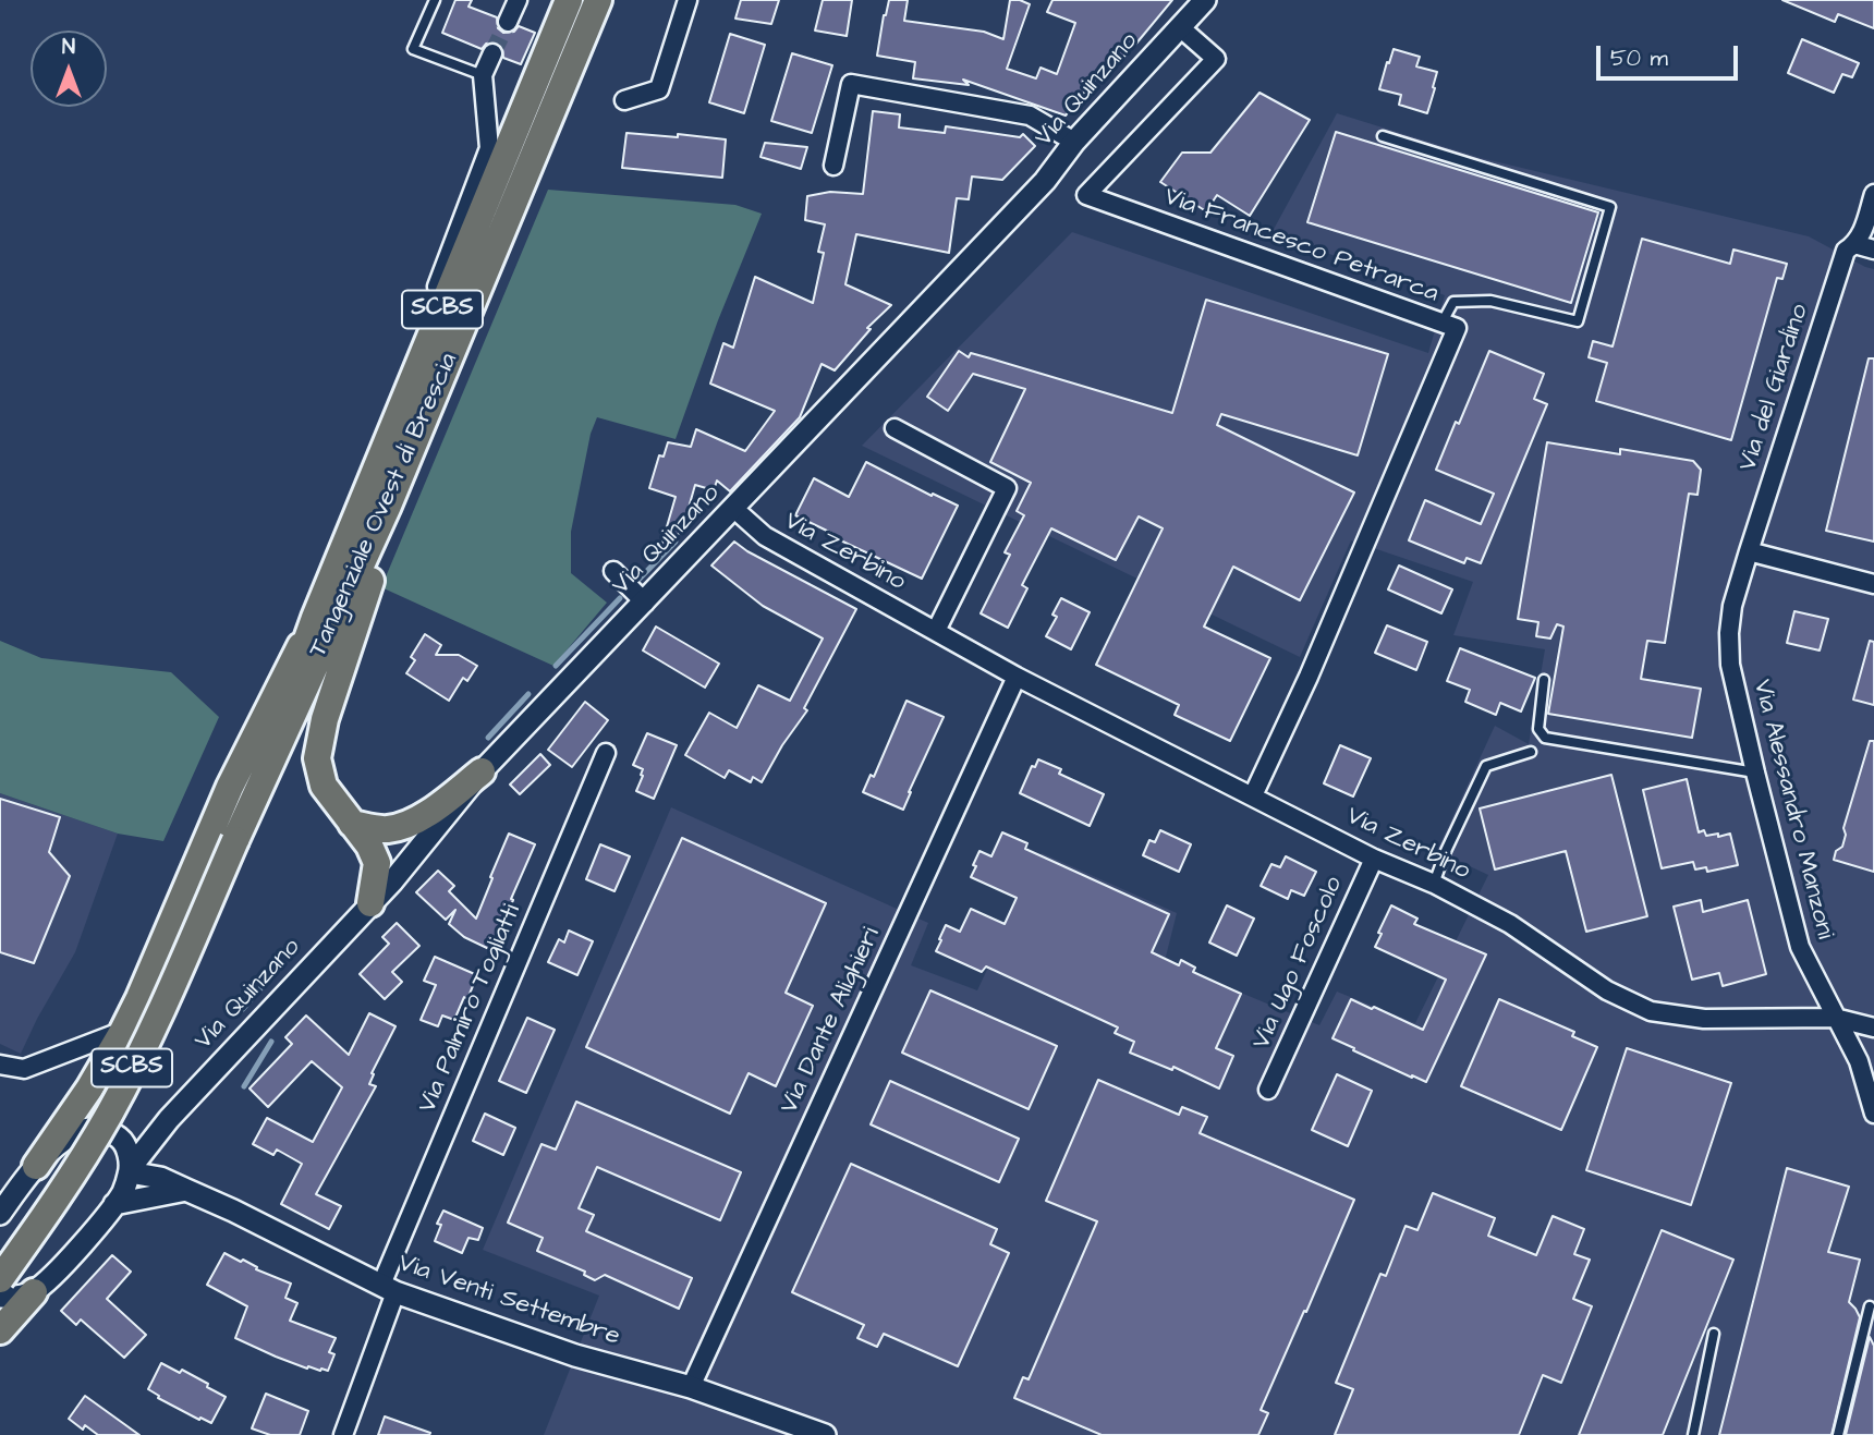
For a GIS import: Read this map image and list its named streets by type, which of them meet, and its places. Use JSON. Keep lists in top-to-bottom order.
{
  "streets": {
    "main road": ["SCBS", "Tangenziale Ovest di Brescia"],
    "street": [
      "Via Quinzano",
      "Via Francesco Petrarca",
      "Via del Giardino",
      "Via Zerbino",
      "Via Alessandro Manzoni",
      "Via Ugo Foscolo",
      "Via Palmiro Togliatti",
      "Via Dante Alighieri",
      "Via Venti Settembre"
    ]
  },
  "crossings": [
    ["Via Quinzano", "Via Francesco Petrarca"],
    ["Via Quinzano", "Via Zerbino"],
    ["Via Quinzano", "Via Venti Settembre"],
    ["Via Francesco Petrarca", "Via Zerbino"],
    ["Via del Giardino", "Via Alessandro Manzoni"],
    ["Via Zerbino", "Via Alessandro Manzoni"],
    ["Via Zerbino", "Via Ugo Foscolo"],
    ["Via Zerbino", "Via Dante Alighieri"],
    ["Via Palmiro Togliatti", "Via Venti Settembre"],
    ["Via Dante Alighieri", "Via Venti Settembre"]
  ],
  "scale_bar": "50 m",
  "north": "top"
}
